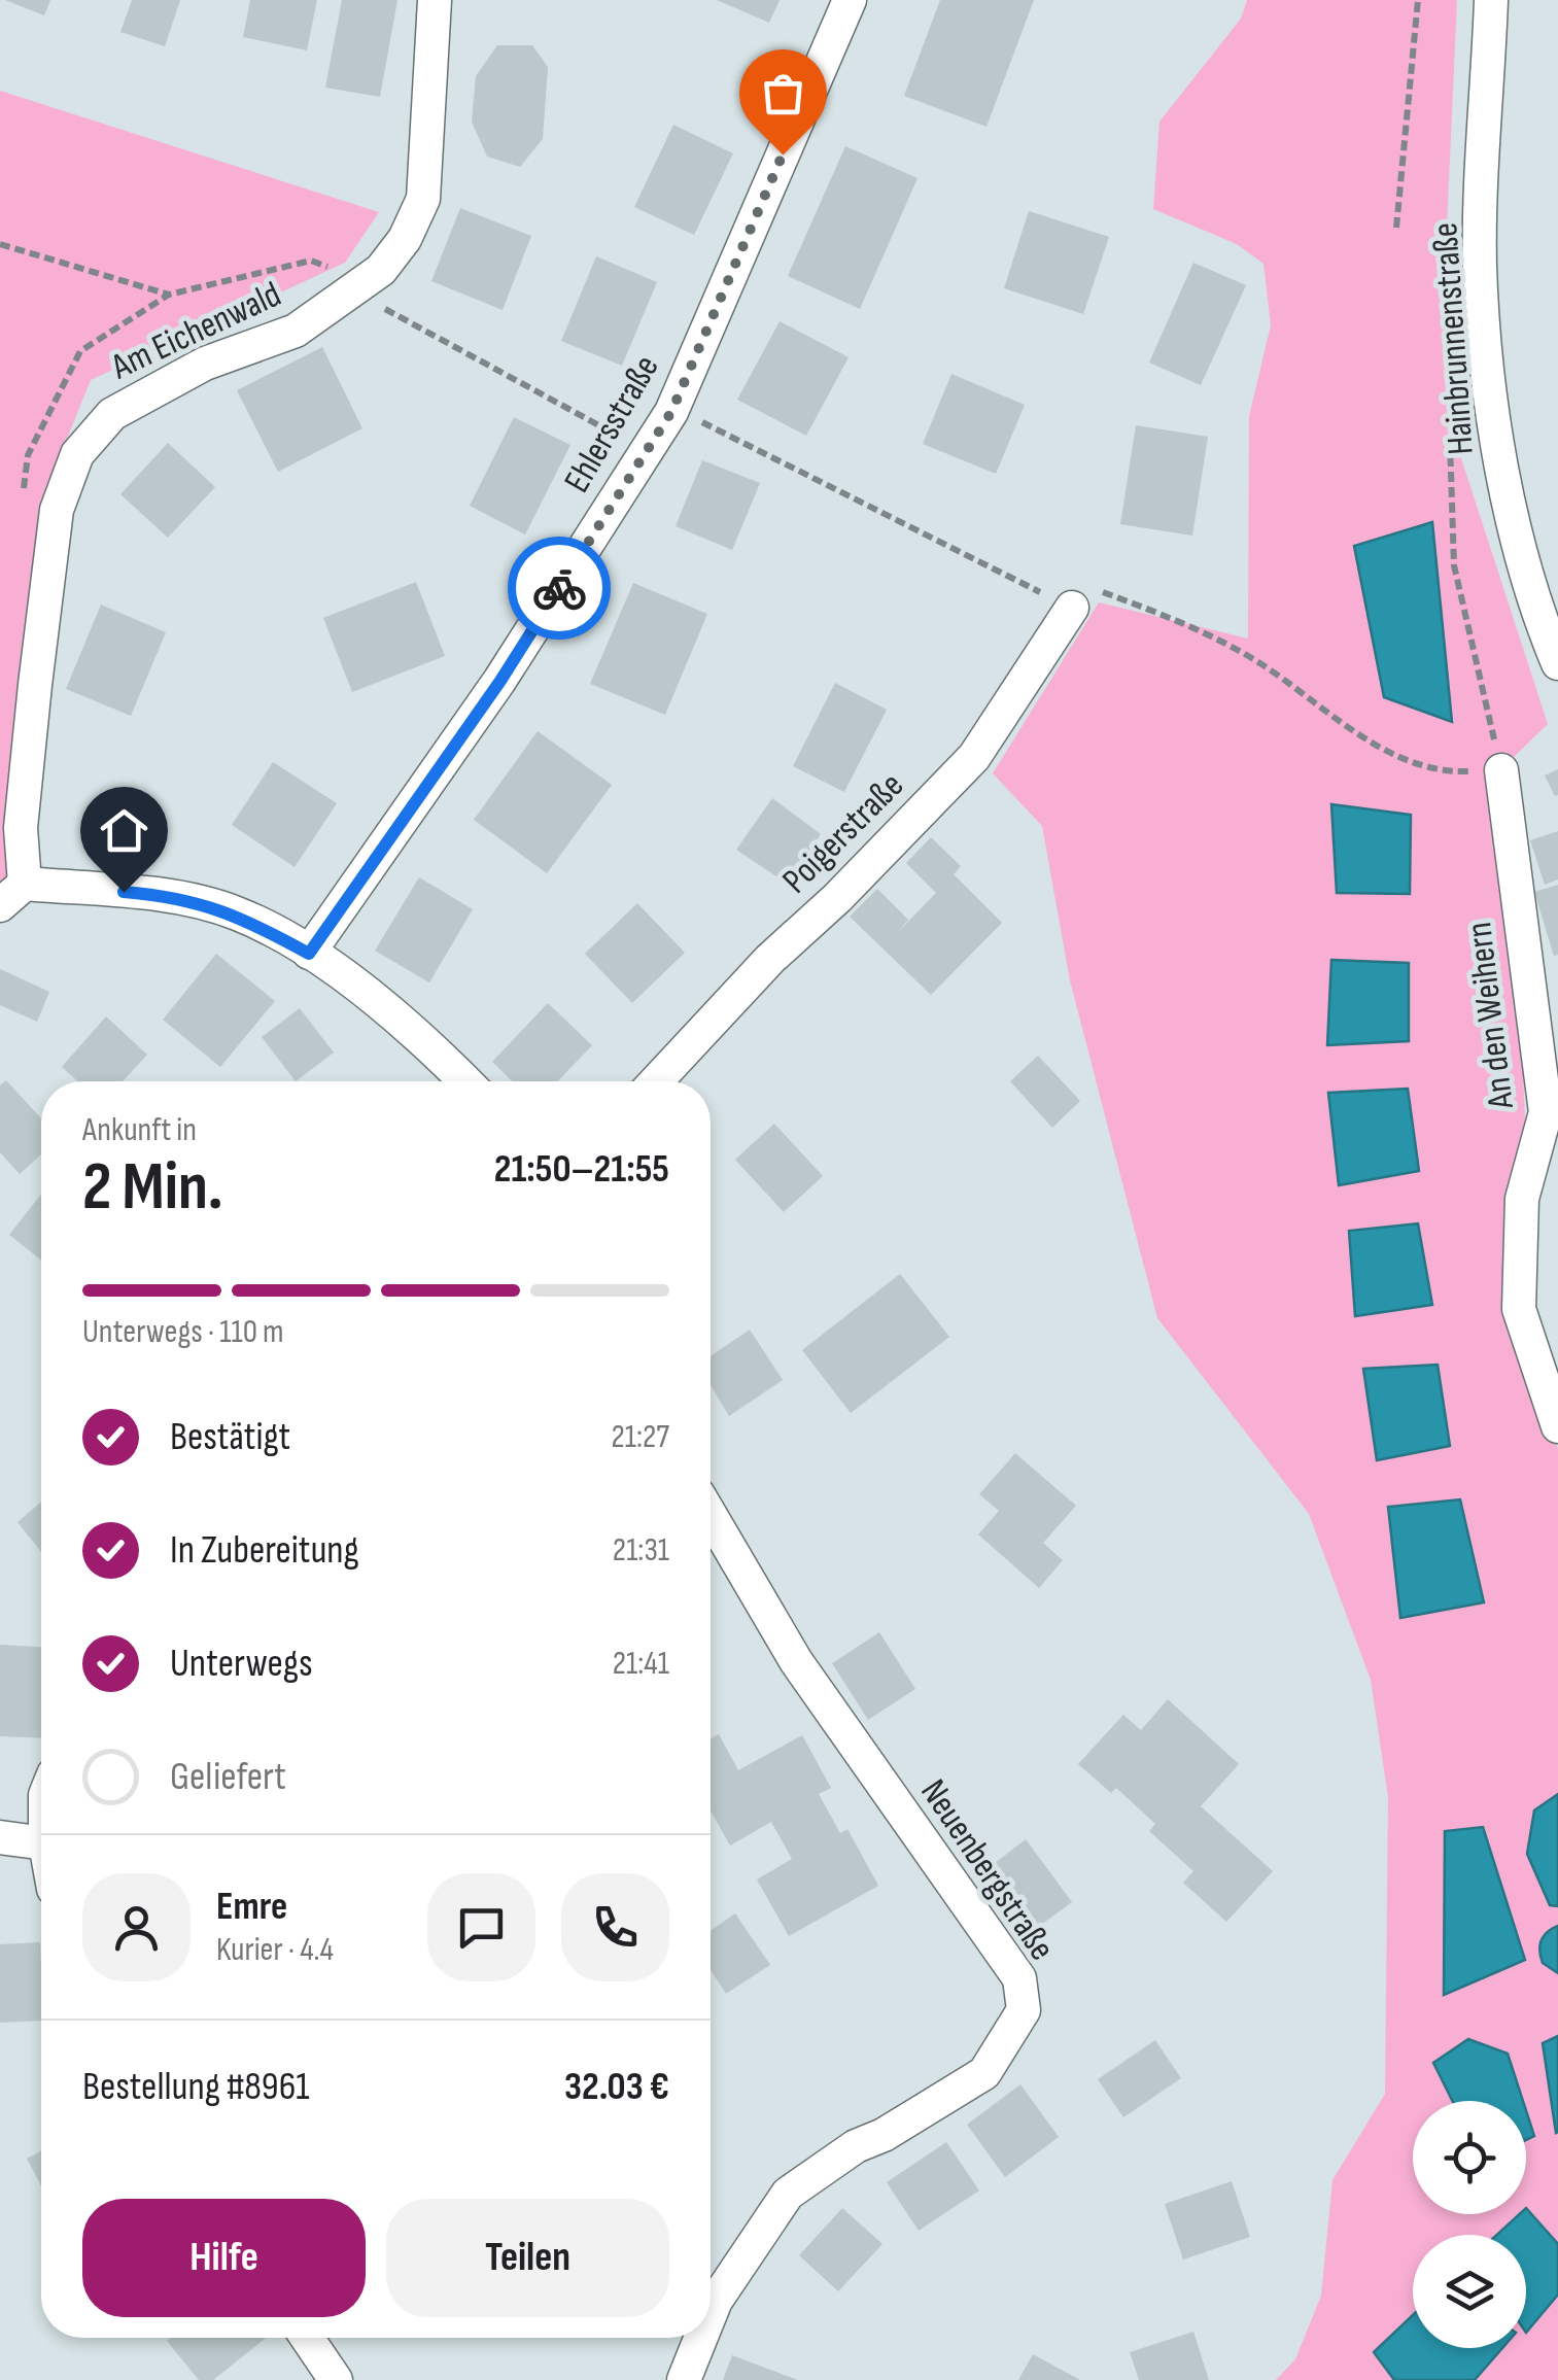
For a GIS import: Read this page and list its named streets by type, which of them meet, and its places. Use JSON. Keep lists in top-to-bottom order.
{
  "streets": {
    "street": [
      "Am Eichenwald",
      "Hainbrunnenstraße",
      "Ehlersstraße",
      "Poigerstraße",
      "An den Weihern",
      "Neuenbergstraße"
    ]
  },
  "page": {
    "heading": ["2 Min.", "Ankunft in", "21:50–21:55"],
    "panel": [
      "Emre",
      "Kurier · 4.4",
      "Bestellung #8961",
      "32.03 €"
    ],
    "bar": "Unterwegs · 110 m",
    "list": [
      ["Bestätigt", "21:27"],
      ["In Zubereitung", "21:31"],
      ["Unterwegs", "21:41"],
      "Geliefert"
    ],
    "buttons": ["Hilfe", "Teilen"]
  }
}
